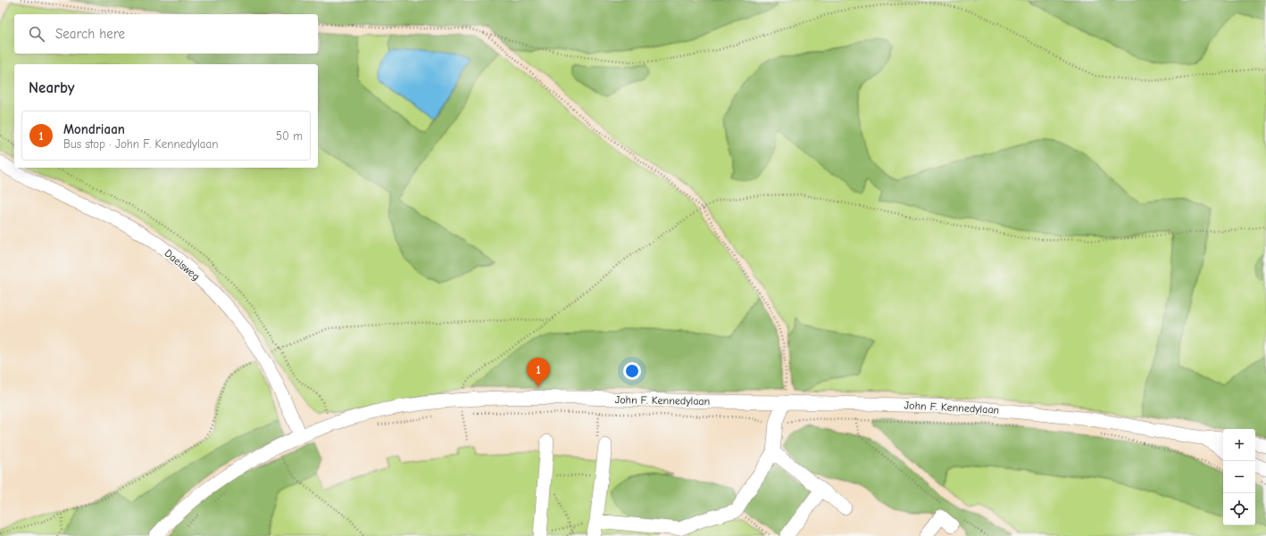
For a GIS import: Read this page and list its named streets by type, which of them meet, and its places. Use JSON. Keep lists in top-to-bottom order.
{
  "streets": {
    "street": ["Daelsweg", "John F. Kennedylaan"]
  },
  "crossings": [
    ["Daelsweg", "John F. Kennedylaan"]
  ],
  "page": {
    "search": "Search here",
    "heading": "Nearby",
    "list": [
      {
        "mark": "1",
        "name": "Mondriaan",
        "note": "Bus stop · John F. Kennedylaan",
        "value": "50 m"
      }
    ],
    "pins": "1",
    "map_buttons": ["+", "−"]
  }
}
